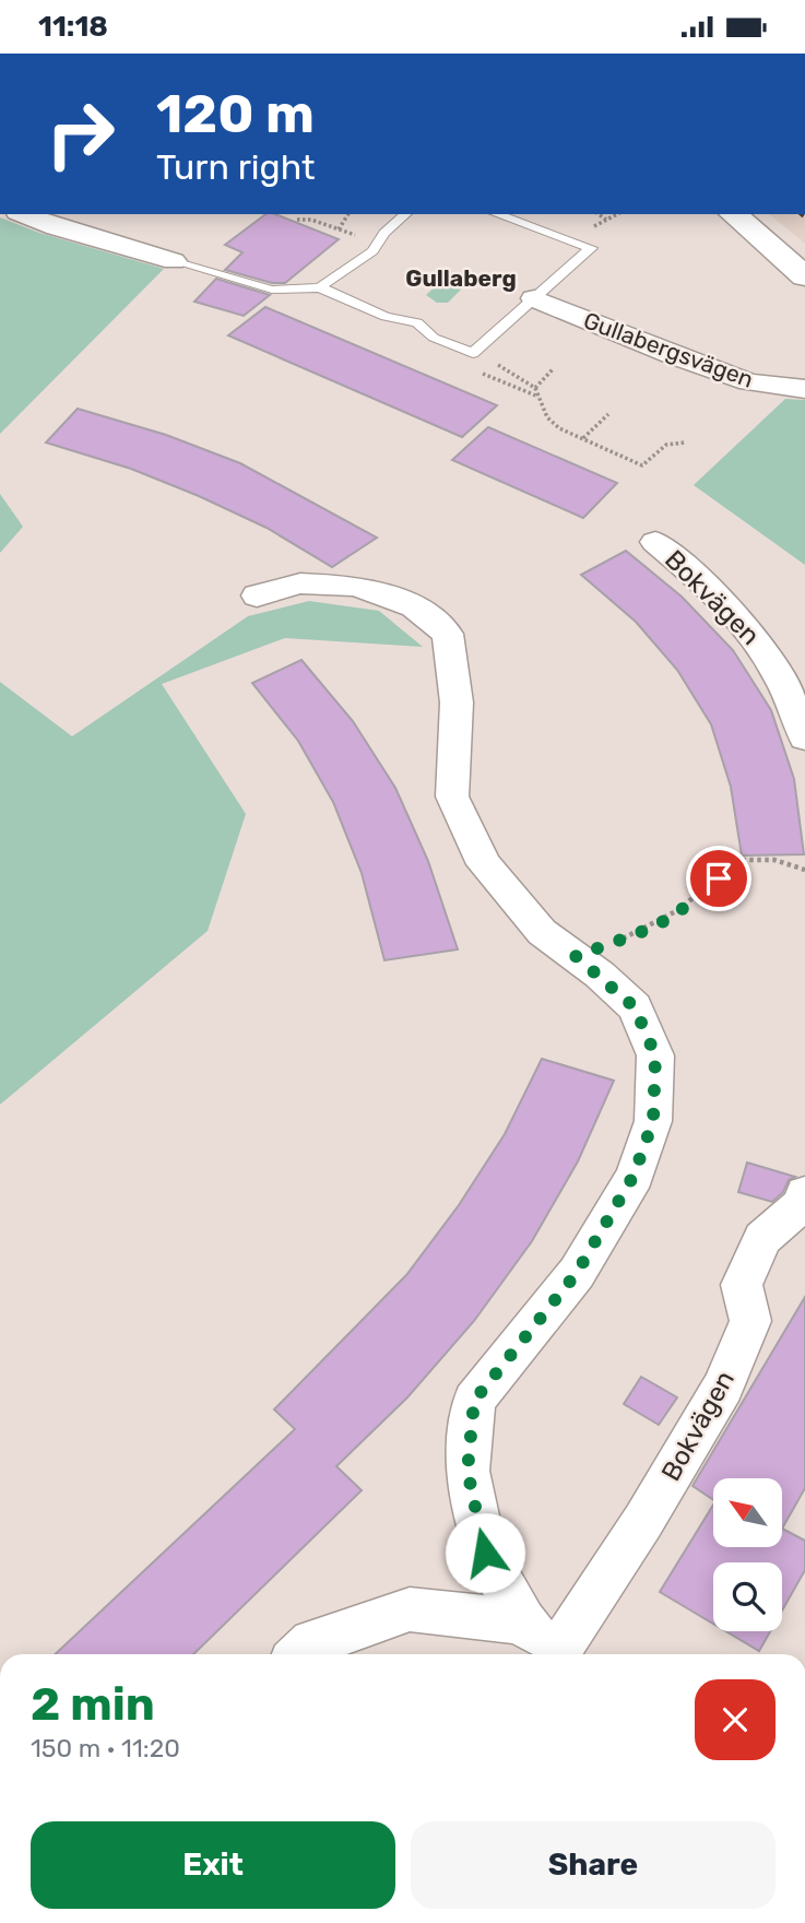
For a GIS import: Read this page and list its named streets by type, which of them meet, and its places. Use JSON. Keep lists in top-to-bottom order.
{
  "streets": {
    "street": ["Gullabergsvägen", "Bokvägen"]
  },
  "districts": ["Gullaberg"],
  "north": "top left",
  "page": {
    "status": "11:18",
    "turn": ["120 m", "Turn right"],
    "heading": ["2 min", "150 m · 11:20"],
    "buttons": ["Exit", "Share"]
  }
}
